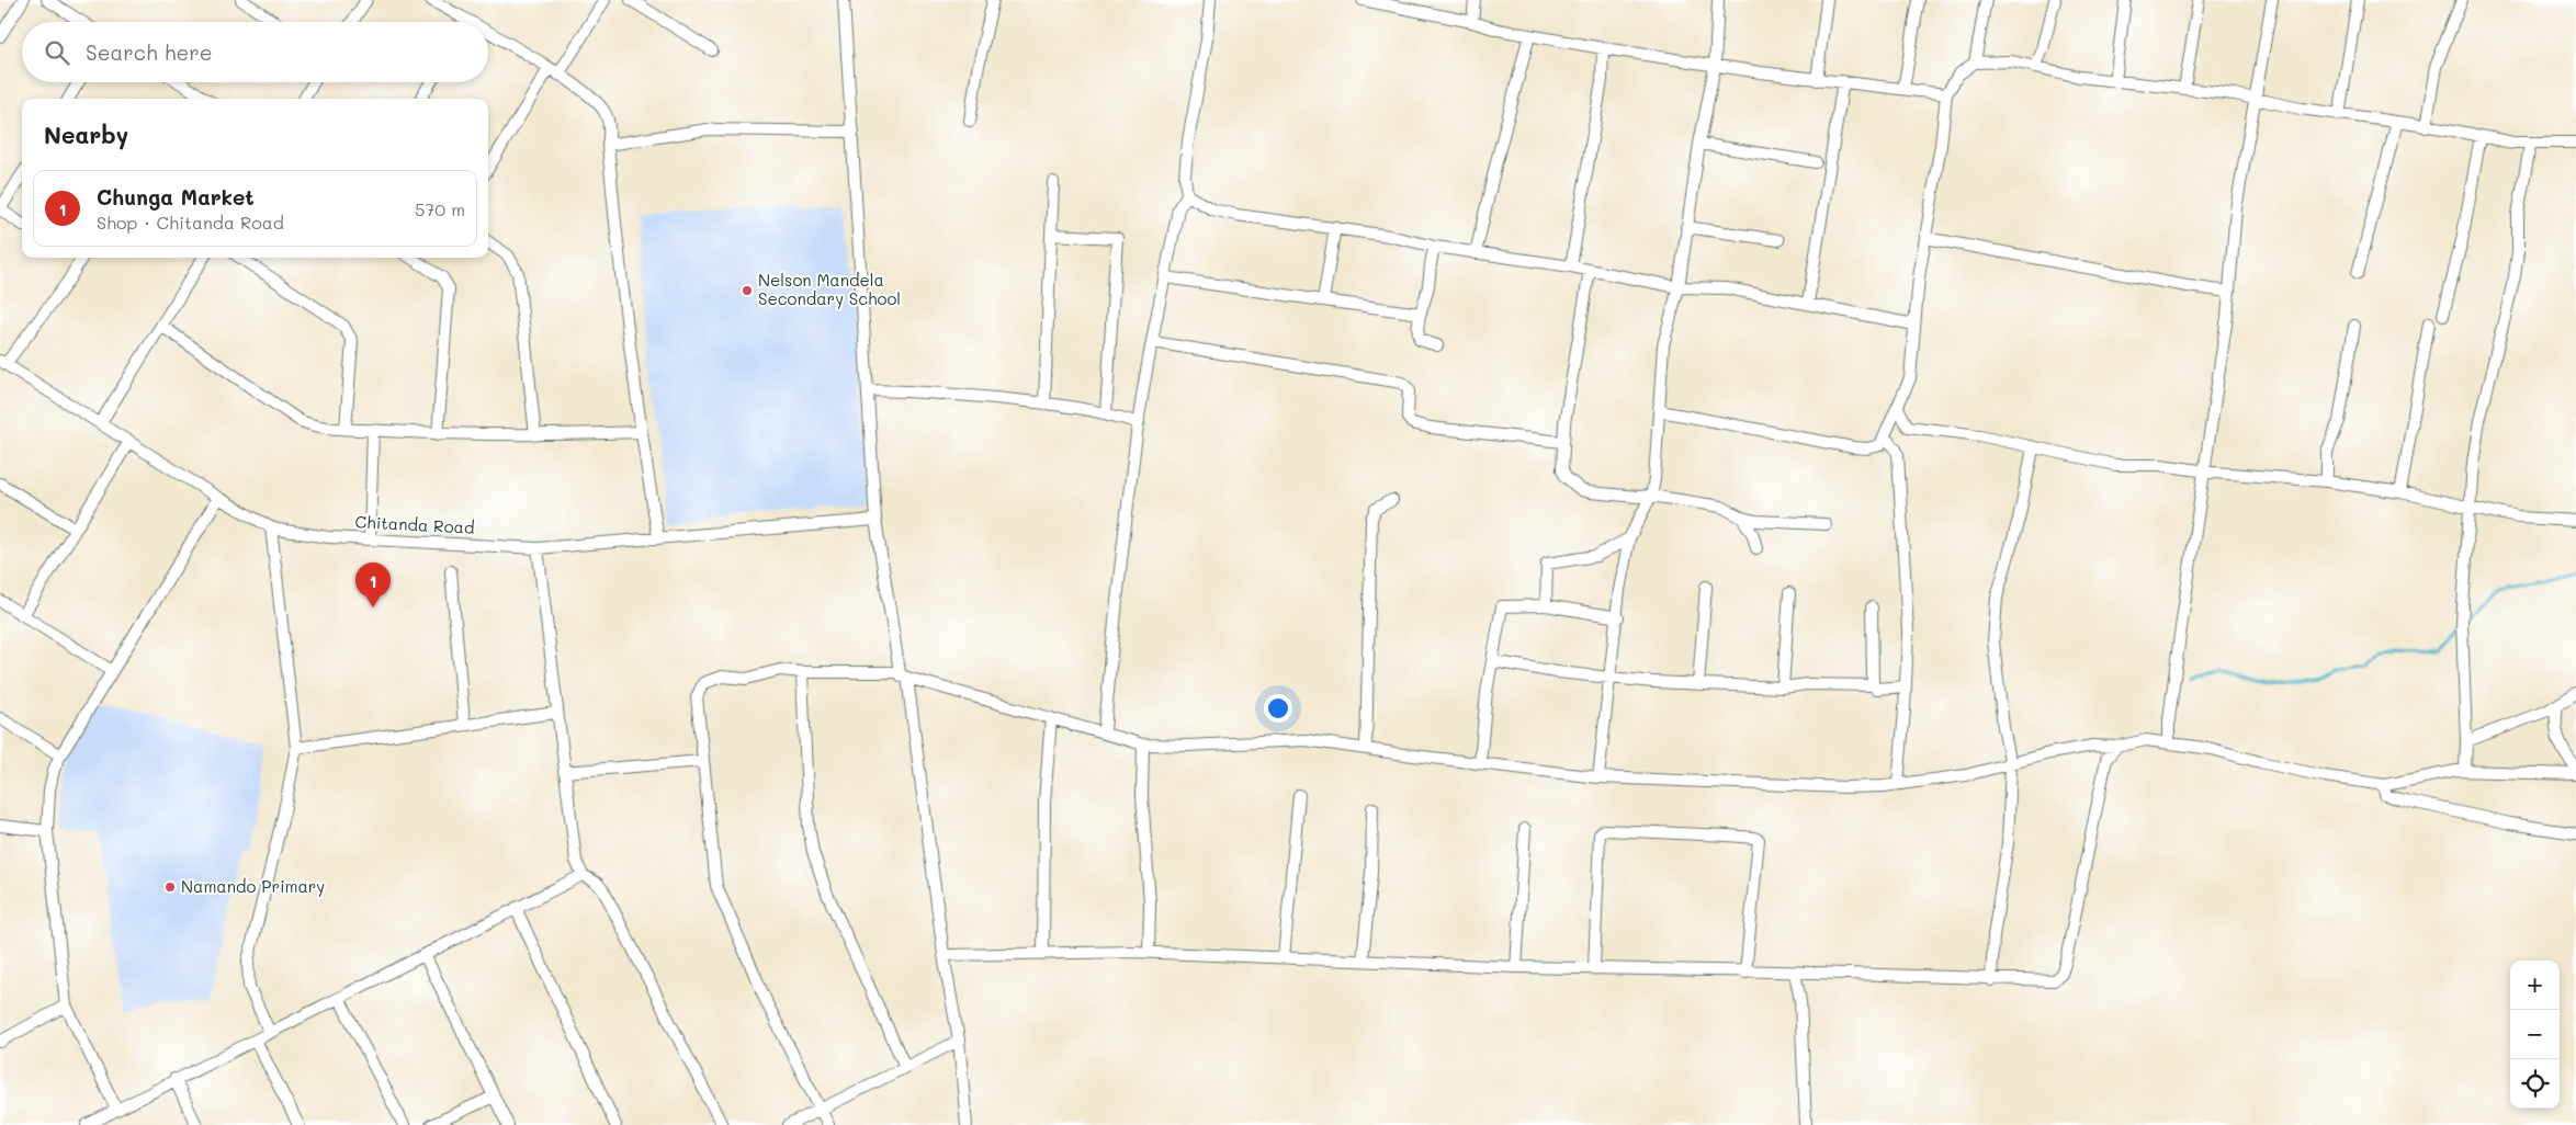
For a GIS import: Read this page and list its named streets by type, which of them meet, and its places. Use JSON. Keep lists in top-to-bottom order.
{
  "streets": {
    "street": ["Chitanda Road"]
  },
  "places": ["Nelson Mandela Secondary School", "Namando Primary"],
  "page": {
    "search": "Search here",
    "heading": "Nearby",
    "list": [
      {
        "mark": "1",
        "name": "Chunga Market",
        "note": "Shop · Chitanda Road",
        "value": "570 m"
      }
    ],
    "pins": "1",
    "map_buttons": ["+", "−"]
  }
}
